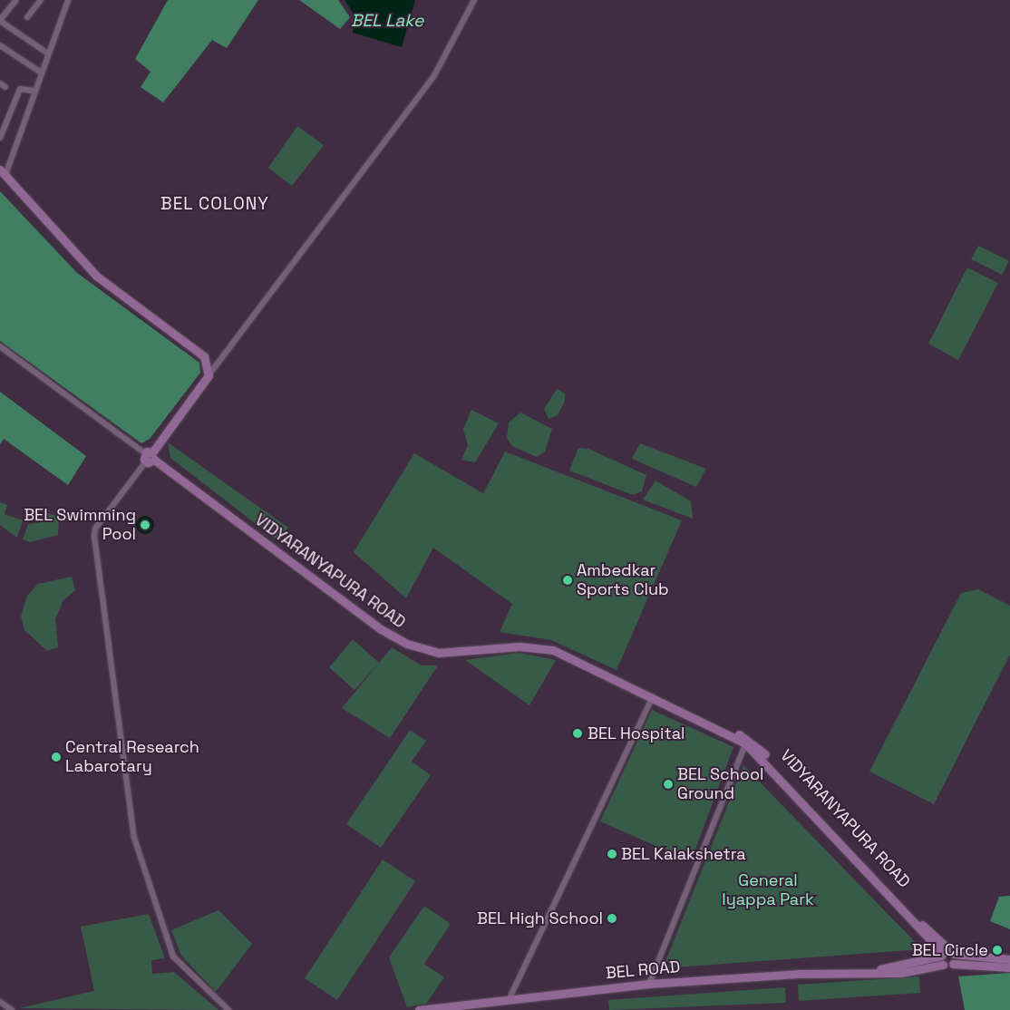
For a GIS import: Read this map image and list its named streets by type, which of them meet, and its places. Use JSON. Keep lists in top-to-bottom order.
{
  "streets": {
    "main road": ["VIDYARANYAPURA ROAD", "BEL ROAD"]
  },
  "crossings": [
    ["VIDYARANYAPURA ROAD", "BEL ROAD"]
  ],
  "districts": ["BEL COLONY"],
  "water": ["BEL Lake"],
  "parks": ["General Iyappa Park"],
  "places": [
    "BEL Swimming Pool",
    "Ambedkar Sports Club",
    "BEL Hospital",
    "Central Research Labarotary",
    "BEL School Ground",
    "BEL Kalakshetra",
    "BEL High School",
    "BEL Circle"
  ]
}
